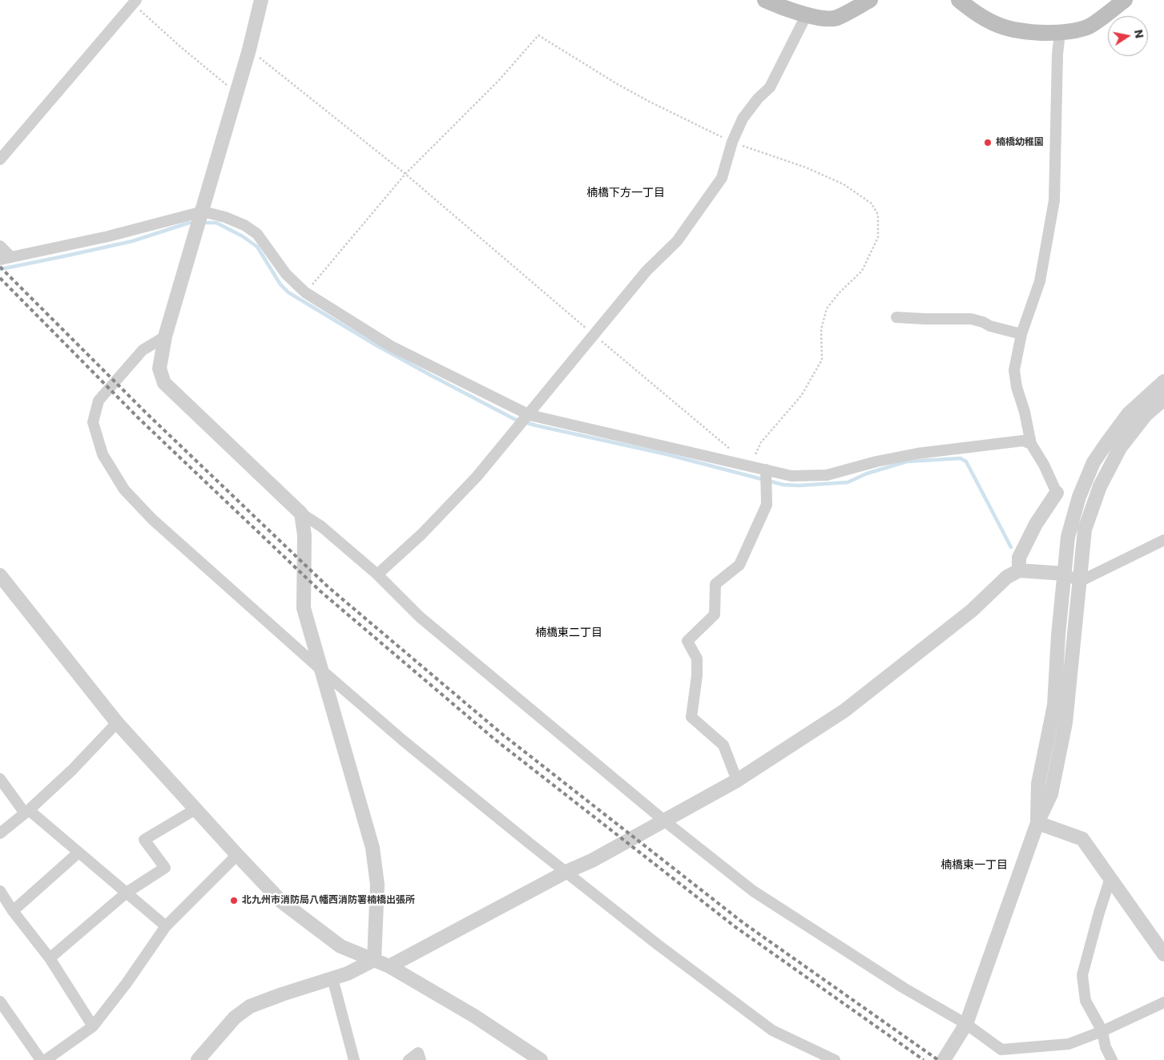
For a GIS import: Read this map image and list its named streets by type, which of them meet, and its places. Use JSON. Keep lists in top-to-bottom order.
{
  "districts": ["楠橋下方一丁目", "楠橋東二丁目", "楠橋東一丁目"],
  "places": ["楠橋幼稚園", "北九州市消防局八幡西消防署楠橋出張所"],
  "north": "right"
}
